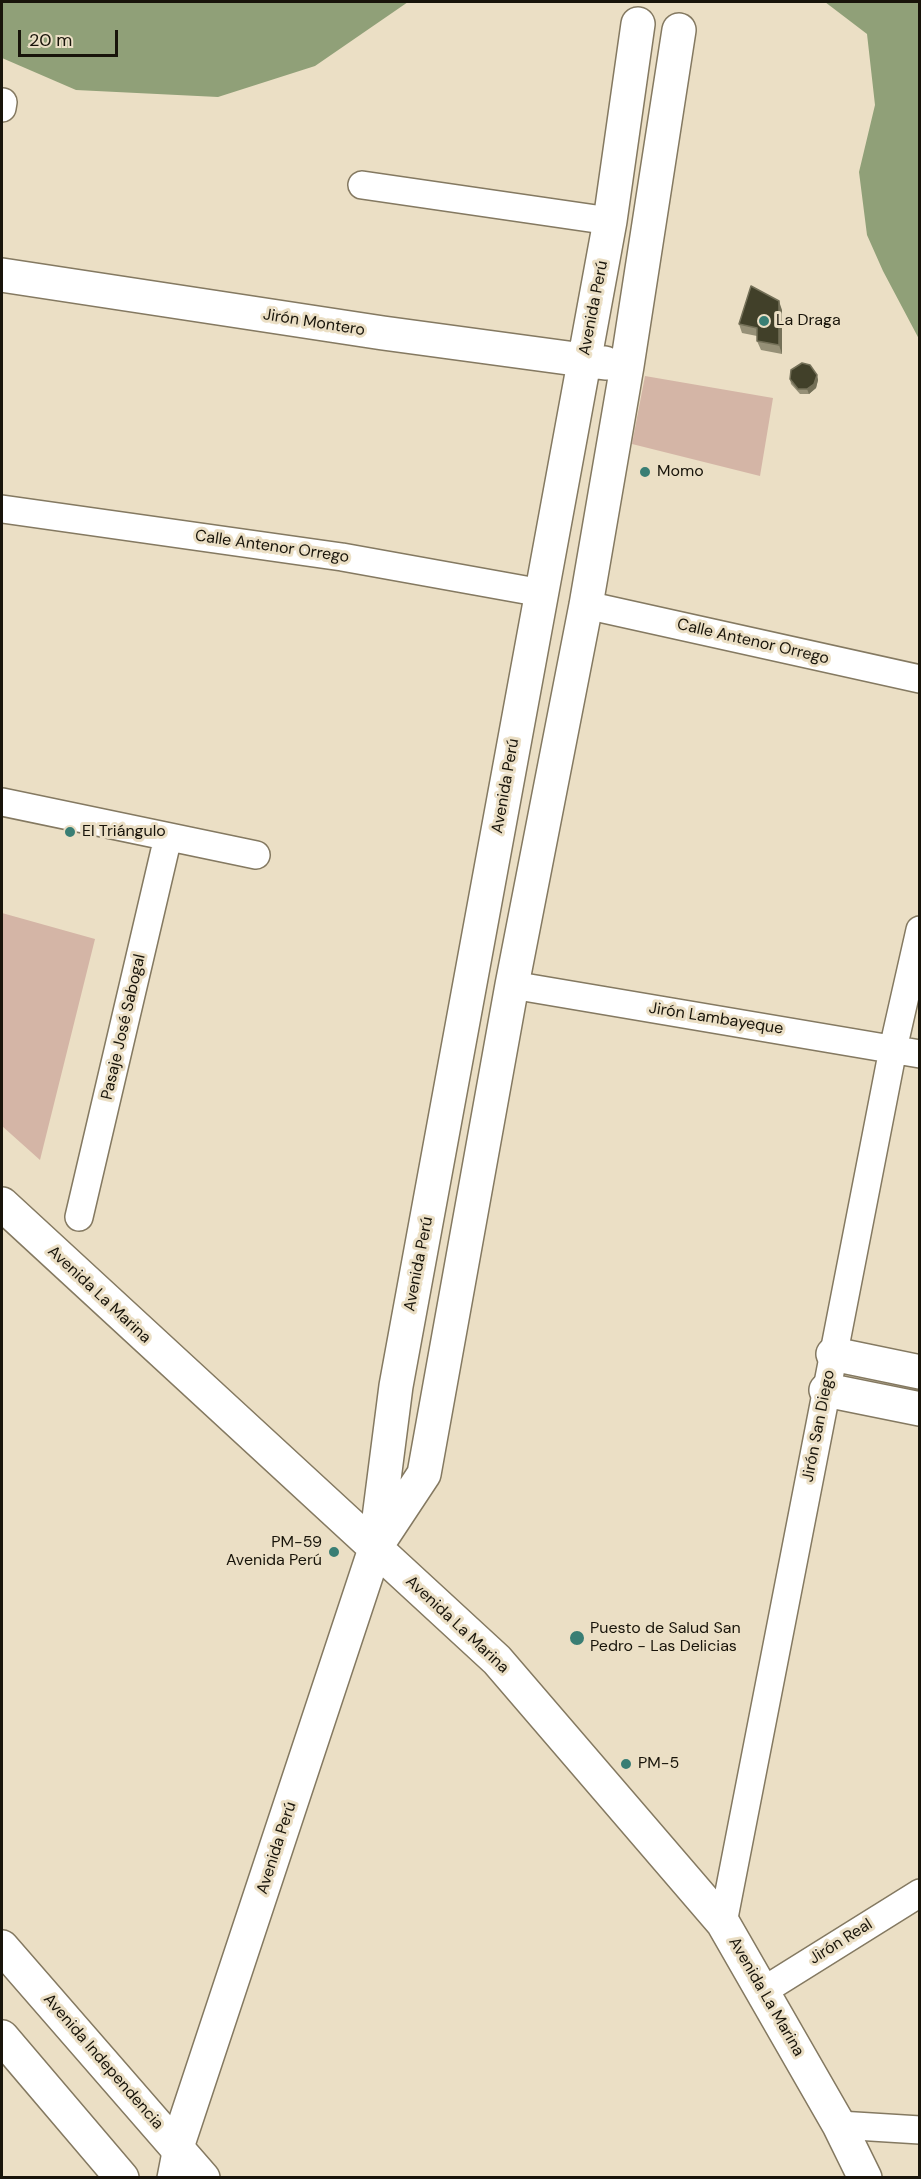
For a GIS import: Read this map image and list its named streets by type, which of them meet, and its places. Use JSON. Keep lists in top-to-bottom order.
{
  "streets": {
    "street": [
      "Avenida Perú",
      "Jirón Montero",
      "Calle Antenor Orrego",
      "Jirón Lambayeque",
      "Pasaje José Sabogal",
      "Avenida La Marina",
      "Jirón San Diego",
      "Jirón Real",
      "Avenida Independencia"
    ]
  },
  "crossings": [
    ["Avenida Perú", "Jirón Montero"],
    ["Avenida Perú", "Calle Antenor Orrego"],
    ["Avenida Perú", "Jirón Lambayeque"],
    ["Avenida Perú", "Avenida La Marina"],
    ["Avenida Perú", "Avenida Independencia"],
    ["Jirón Lambayeque", "Jirón San Diego"],
    ["Avenida La Marina", "Jirón San Diego"],
    ["Avenida La Marina", "Jirón Real"]
  ],
  "places": [
    "La Draga",
    "Momo",
    "El Triángulo",
    "PM-59 Avenida Perú",
    "Puesto de Salud San Pedro - Las Delicias",
    "PM-5"
  ],
  "scale_bar": "20 m"
}
